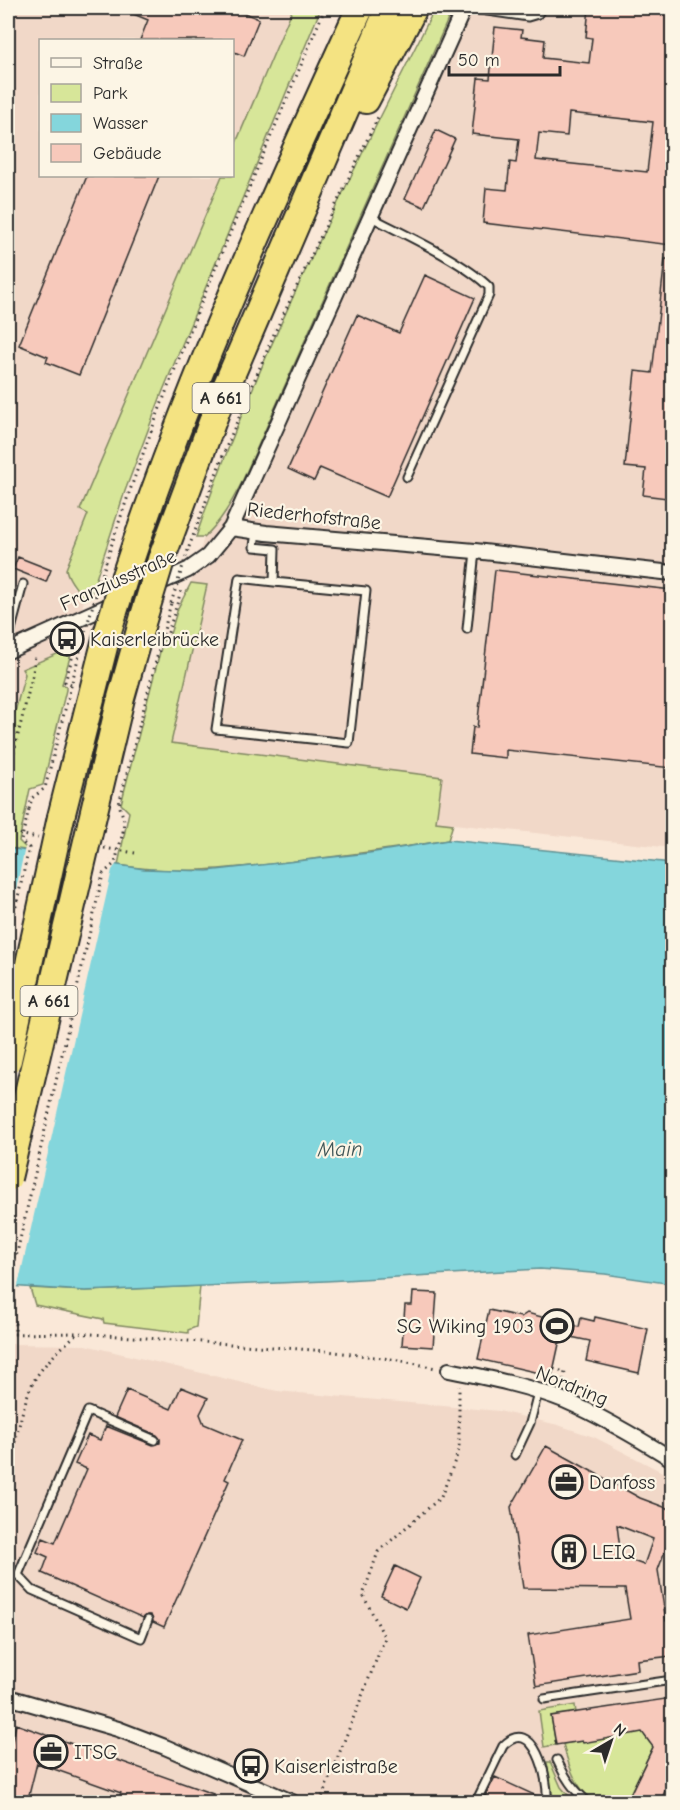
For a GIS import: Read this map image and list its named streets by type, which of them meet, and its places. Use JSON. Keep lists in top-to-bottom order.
{
  "streets": {
    "highway": ["A 661"],
    "street": ["Riederhofstraße", "Franziusstraße", "Nordring"]
  },
  "crossings": [
    ["Riederhofstraße", "Franziusstraße"]
  ],
  "water": ["Main"],
  "places": {
    "bus stop": ["Kaiserleibrücke", "Kaiserleistraße"],
    "sports": ["SG Wiking 1903"],
    "office": ["Danfoss", "ITSG"],
    "building": ["LEIQ"]
  },
  "legend": [
    "Straße",
    "Park",
    "Wasser",
    "Gebäude"
  ],
  "scale_bar": "50 m",
  "north": "top right"
}
